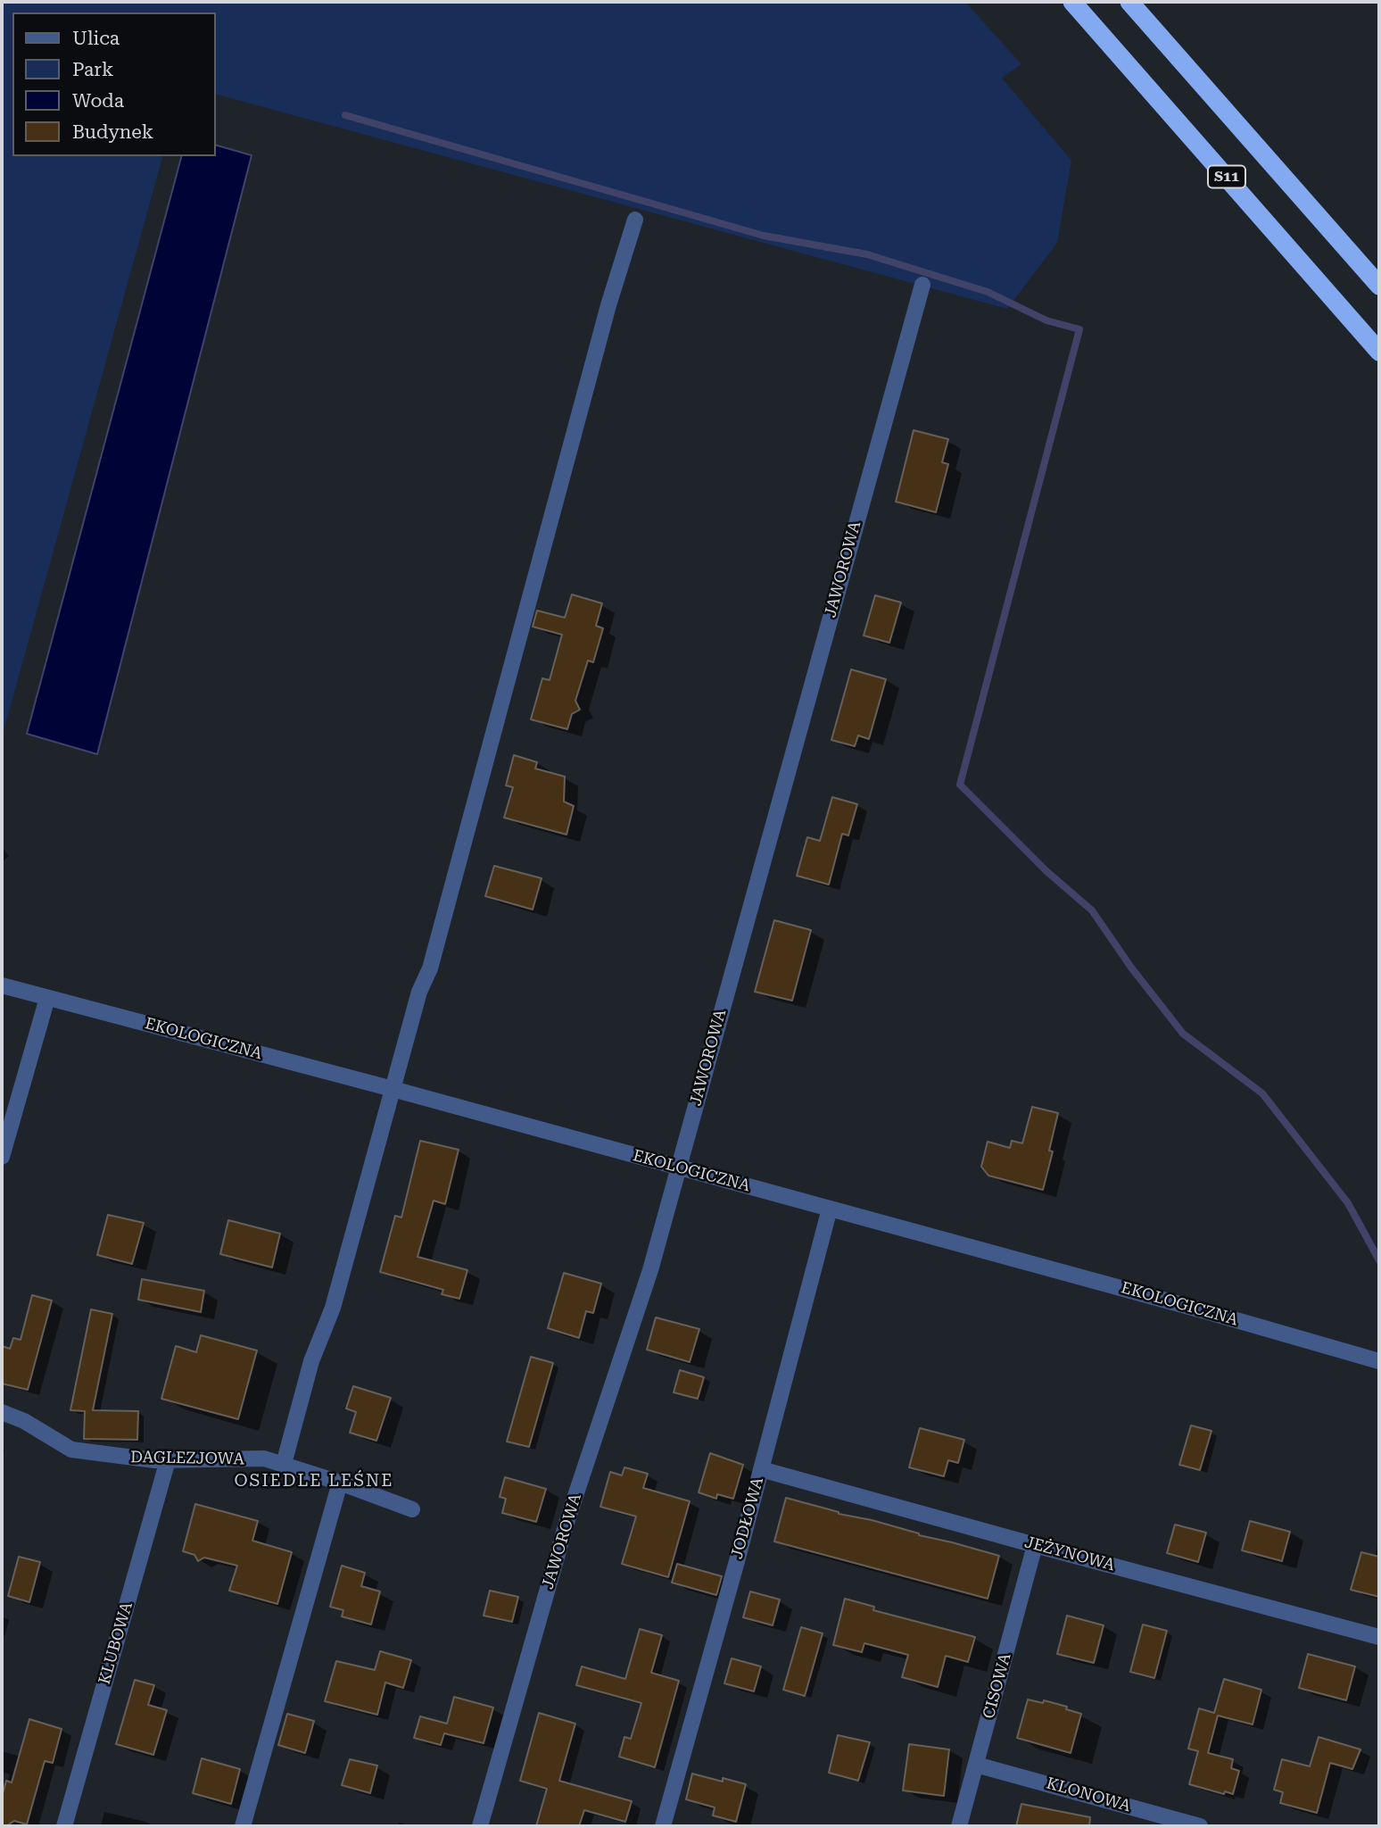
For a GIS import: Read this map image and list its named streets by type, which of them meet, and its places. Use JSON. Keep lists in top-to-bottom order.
{
  "streets": {
    "highway": ["S11"],
    "street": [
      "JAWOROWA",
      "EKOLOGICZNA",
      "DAGLEZJOWA",
      "JODŁOWA",
      "JEŻYNOWA",
      "KLUBOWA",
      "CISOWA",
      "KLONOWA"
    ]
  },
  "crossings": [
    ["JAWOROWA", "EKOLOGICZNA"],
    ["EKOLOGICZNA", "JODŁOWA"],
    ["DAGLEZJOWA", "KLUBOWA"],
    ["JODŁOWA", "JEŻYNOWA"],
    ["JEŻYNOWA", "CISOWA"],
    ["CISOWA", "KLONOWA"]
  ],
  "districts": ["OSIEDLE LEŚNE"],
  "legend": [
    "Ulica",
    "Park",
    "Woda",
    "Budynek"
  ]
}
